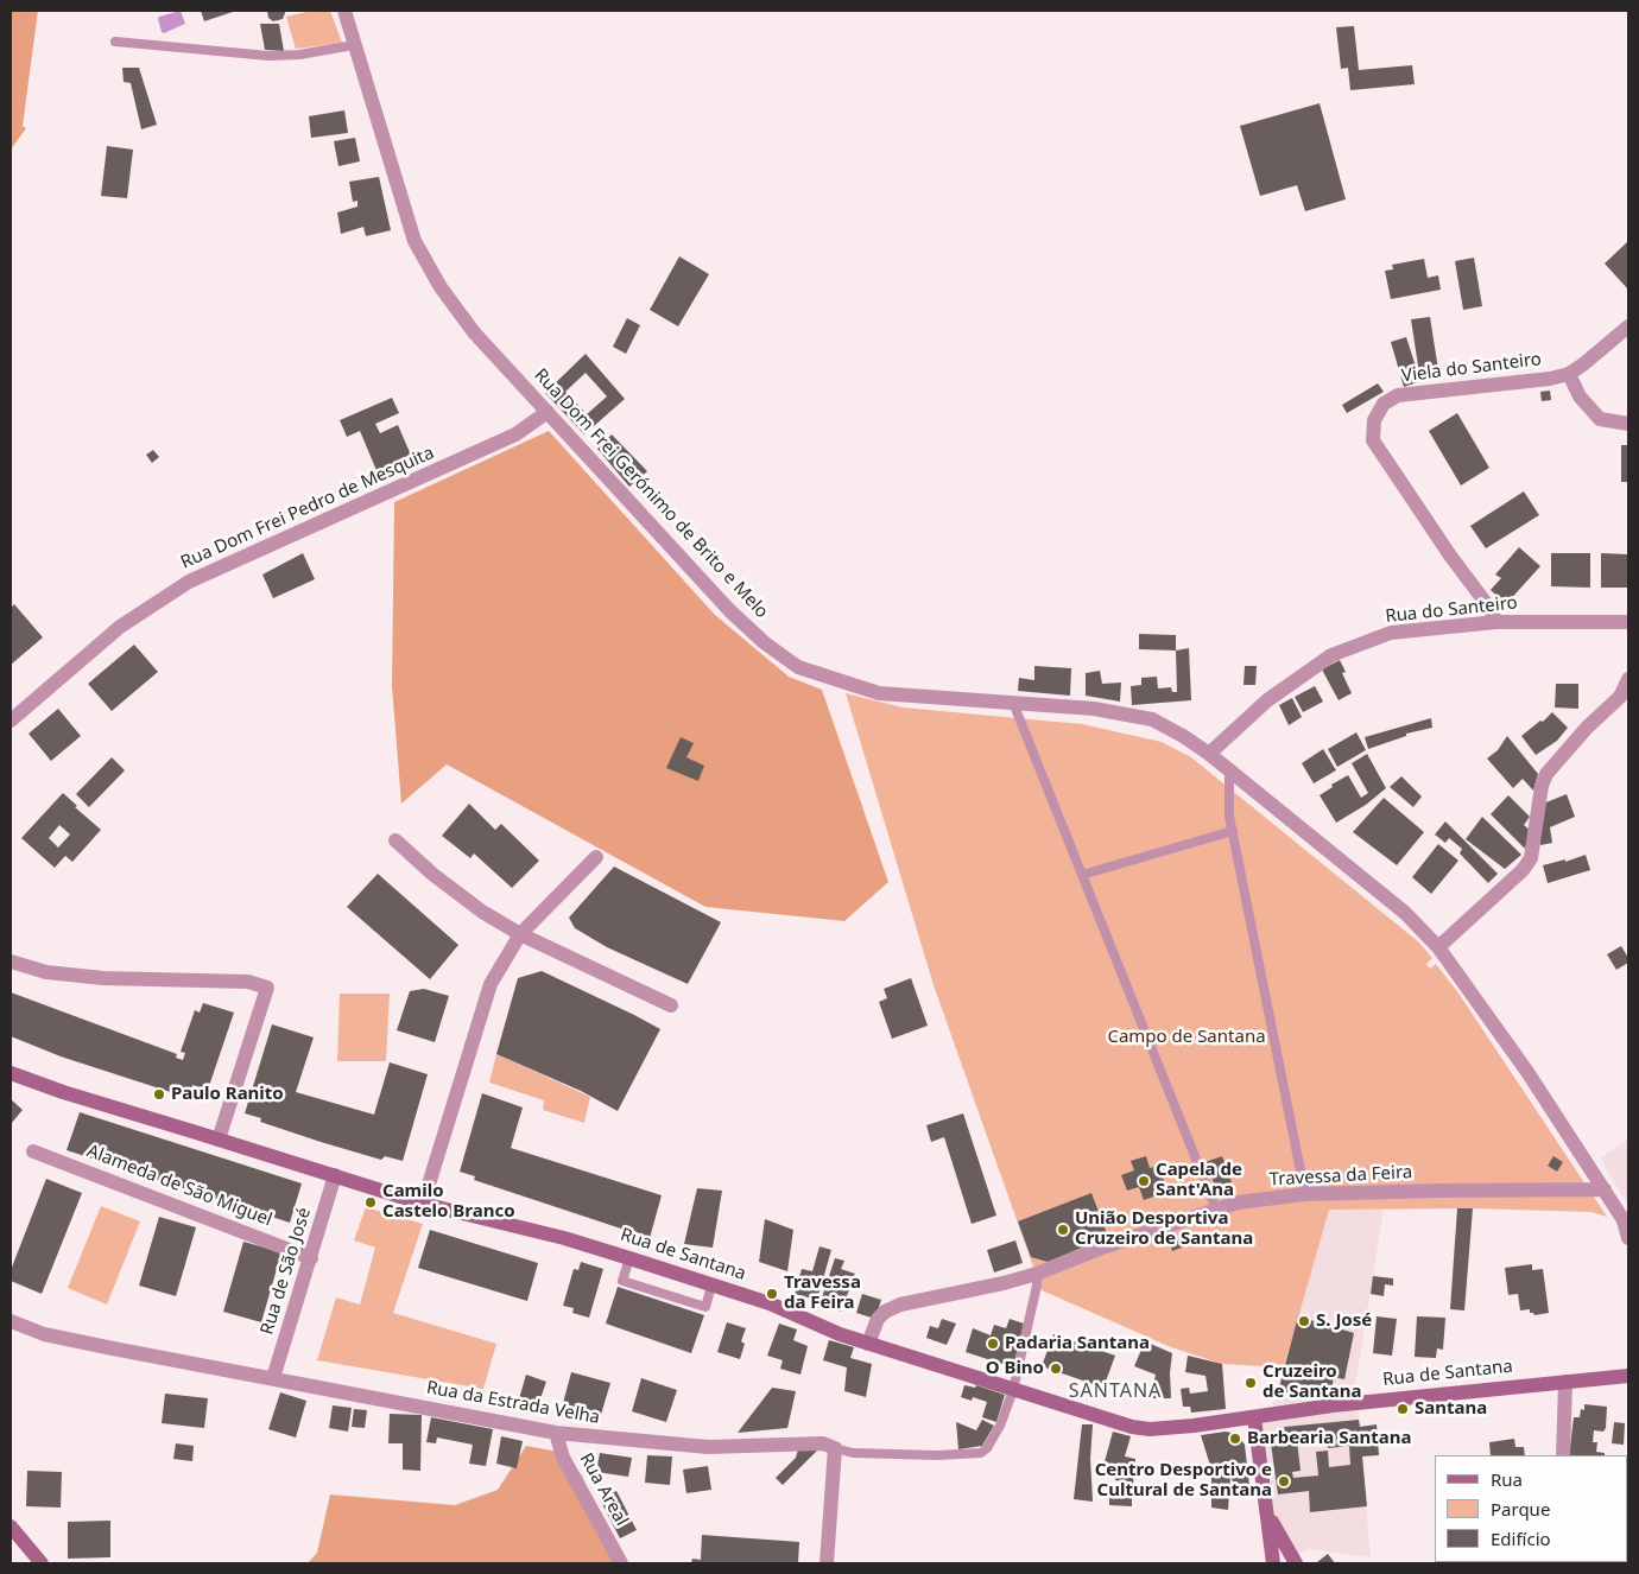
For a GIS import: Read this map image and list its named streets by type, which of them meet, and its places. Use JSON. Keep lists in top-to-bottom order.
{
  "streets": {
    "main road": ["Rua de Santana"],
    "street": [
      "Viela do Santeiro",
      "Rua Dom Frei Gerónimo de Brito e Melo",
      "Rua Dom Frei Pedro de Mesquita",
      "Rua do Santeiro",
      "Travessa da Feira",
      "Alameda de São Miguel",
      "Rua de São José",
      "Rua da Estrada Velha",
      "Rua Areal"
    ]
  },
  "crossings": [
    ["Viela do Santeiro", "Rua do Santeiro"],
    ["Rua Dom Frei Gerónimo de Brito e Melo", "Rua Dom Frei Pedro de Mesquita"],
    ["Rua Dom Frei Gerónimo de Brito e Melo", "Rua do Santeiro"],
    ["Rua Dom Frei Gerónimo de Brito e Melo", "Travessa da Feira"],
    ["Travessa da Feira", "Rua de Santana"],
    ["Alameda de São Miguel", "Rua de São José"],
    ["Rua de Santana", "Rua de São José"],
    ["Rua de Santana", "Rua da Estrada Velha"],
    ["Rua de São José", "Rua da Estrada Velha"],
    ["Rua da Estrada Velha", "Rua Areal"]
  ],
  "districts": ["SANTANA"],
  "parks": ["Campo de Santana"],
  "places": [
    "Paulo Ranito",
    "Capela de Sant'Ana",
    "Camilo Castelo Branco",
    "União Desportiva Cruzeiro de Santana",
    "Travessa da Feira",
    "S. José",
    "Padaria Santana",
    "O Bino",
    "Cruzeiro de Santana",
    "Santana",
    "Barbearia Santana",
    "Centro Desportivo e Cultural de Santana"
  ],
  "legend": ["Rua", "Parque", "Edifício"]
}
